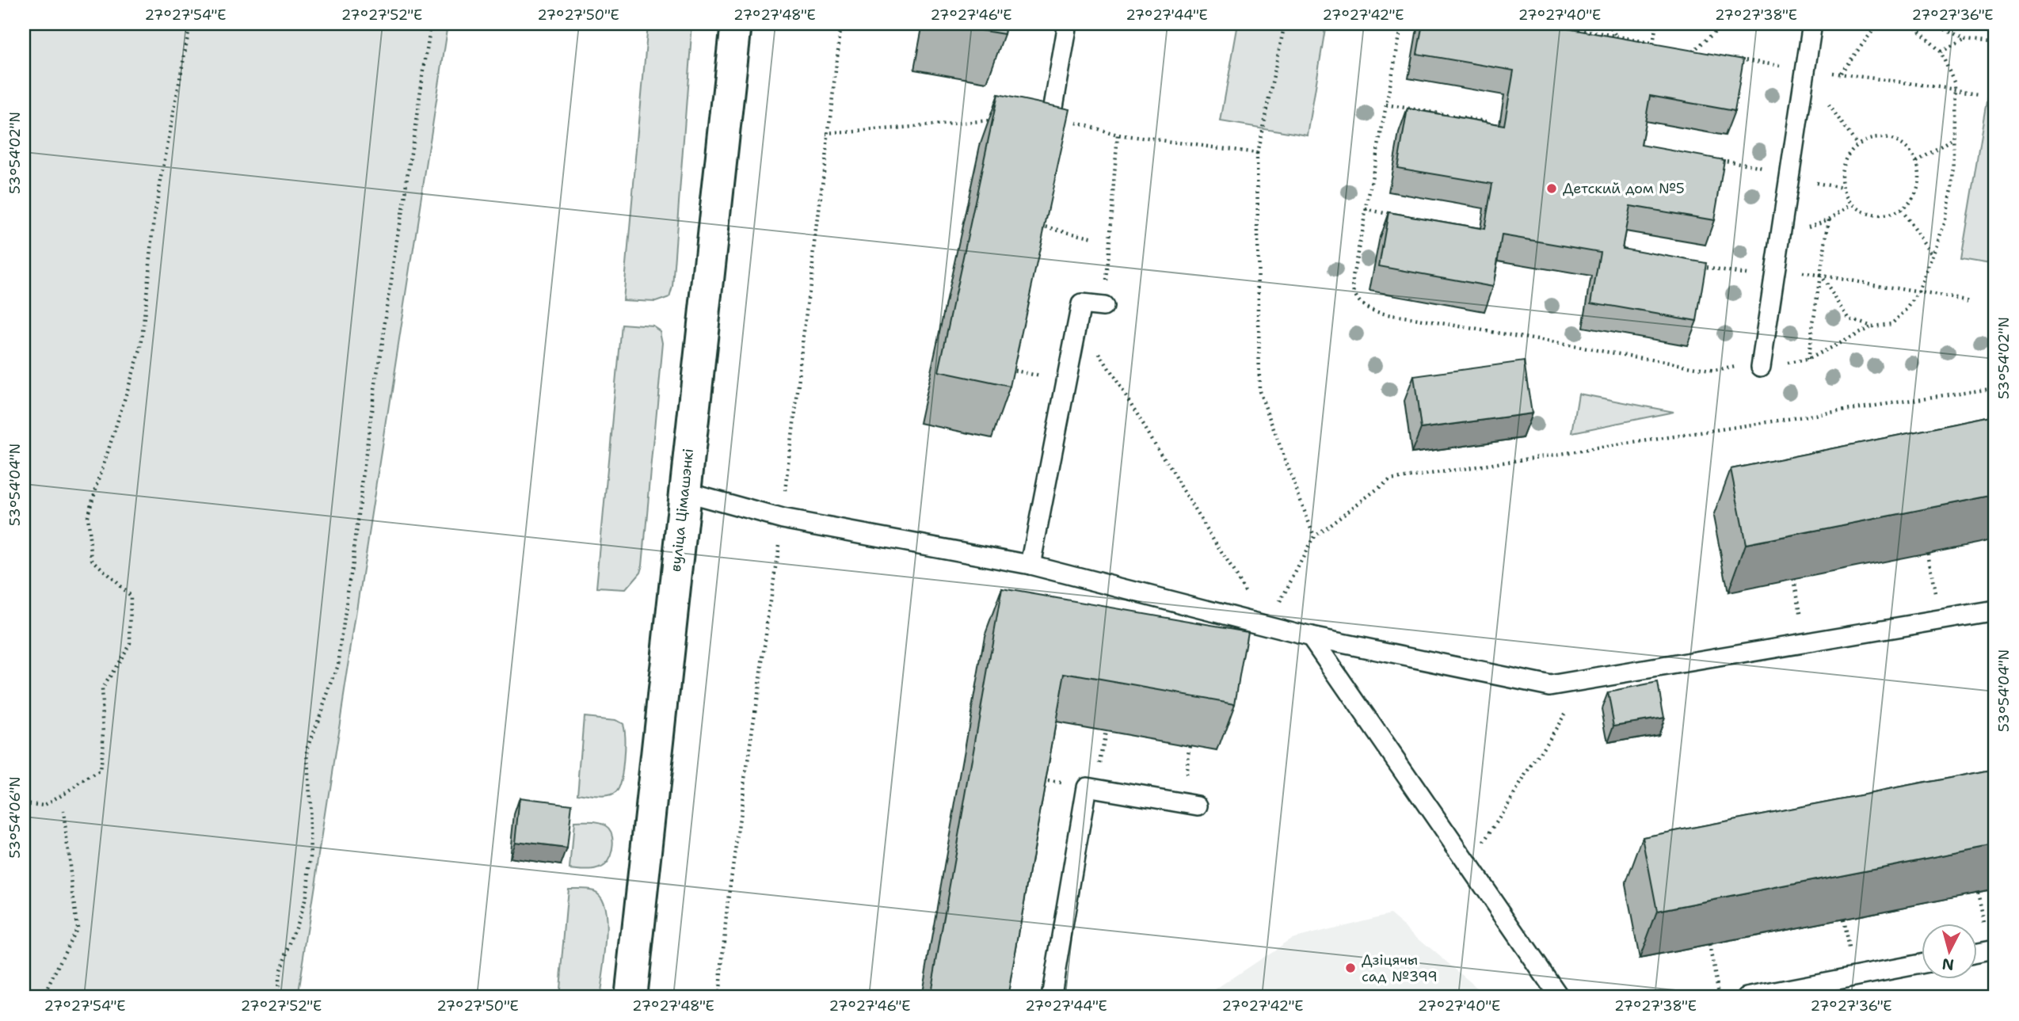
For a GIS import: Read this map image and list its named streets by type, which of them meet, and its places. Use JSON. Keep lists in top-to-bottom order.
{
  "streets": {
    "main road": ["вуліца Цімашэнкі"]
  },
  "places": ["Детский дом №5", "Дзіцячы сад №399"],
  "north": "bottom",
  "coordinates": [
    "27°27'54\"E",
    "27°27'52\"E",
    "27°27'50\"E",
    "27°27'48\"E",
    "27°27'46\"E",
    "27°27'44\"E",
    "27°27'42\"E",
    "27°27'40\"E",
    "27°27'38\"E",
    "27°27'36\"E",
    "53°54'02\"N",
    "53°54'04\"N",
    "53°54'06\"N"
  ]
}
